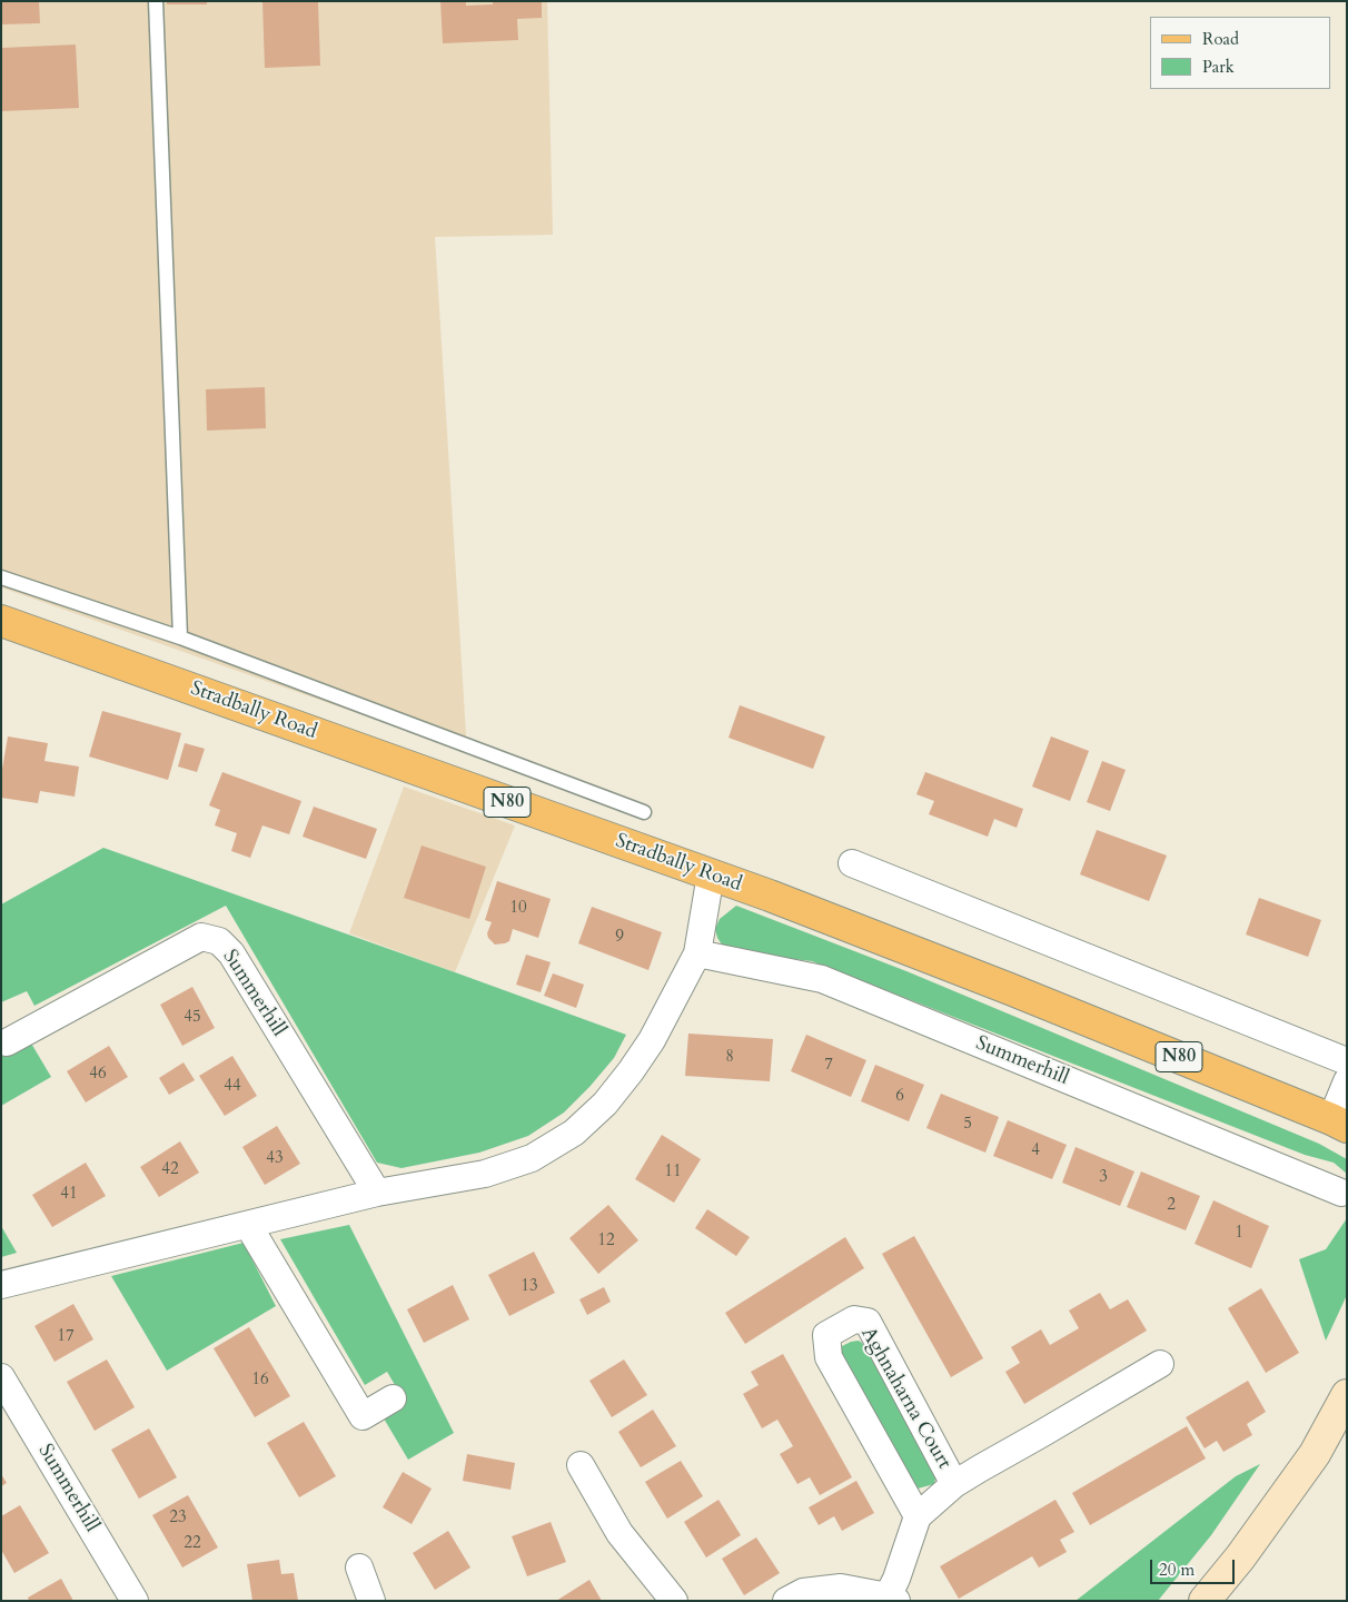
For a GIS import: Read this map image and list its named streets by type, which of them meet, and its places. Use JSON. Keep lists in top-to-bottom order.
{
  "streets": {
    "main road": ["Stradbally Road", "N80"],
    "street": ["Summerhill", "Aghnaharna Court"]
  },
  "house_numbers": [
    "10",
    "9",
    "45",
    "8",
    "7",
    "46",
    "44",
    "6",
    "5",
    "4",
    "43",
    "42",
    "11",
    "3",
    "41",
    "2",
    "1",
    "12",
    "13",
    "17",
    "16",
    "23",
    "22"
  ],
  "legend": ["Road", "Park"],
  "scale_bar": "20 m"
}
